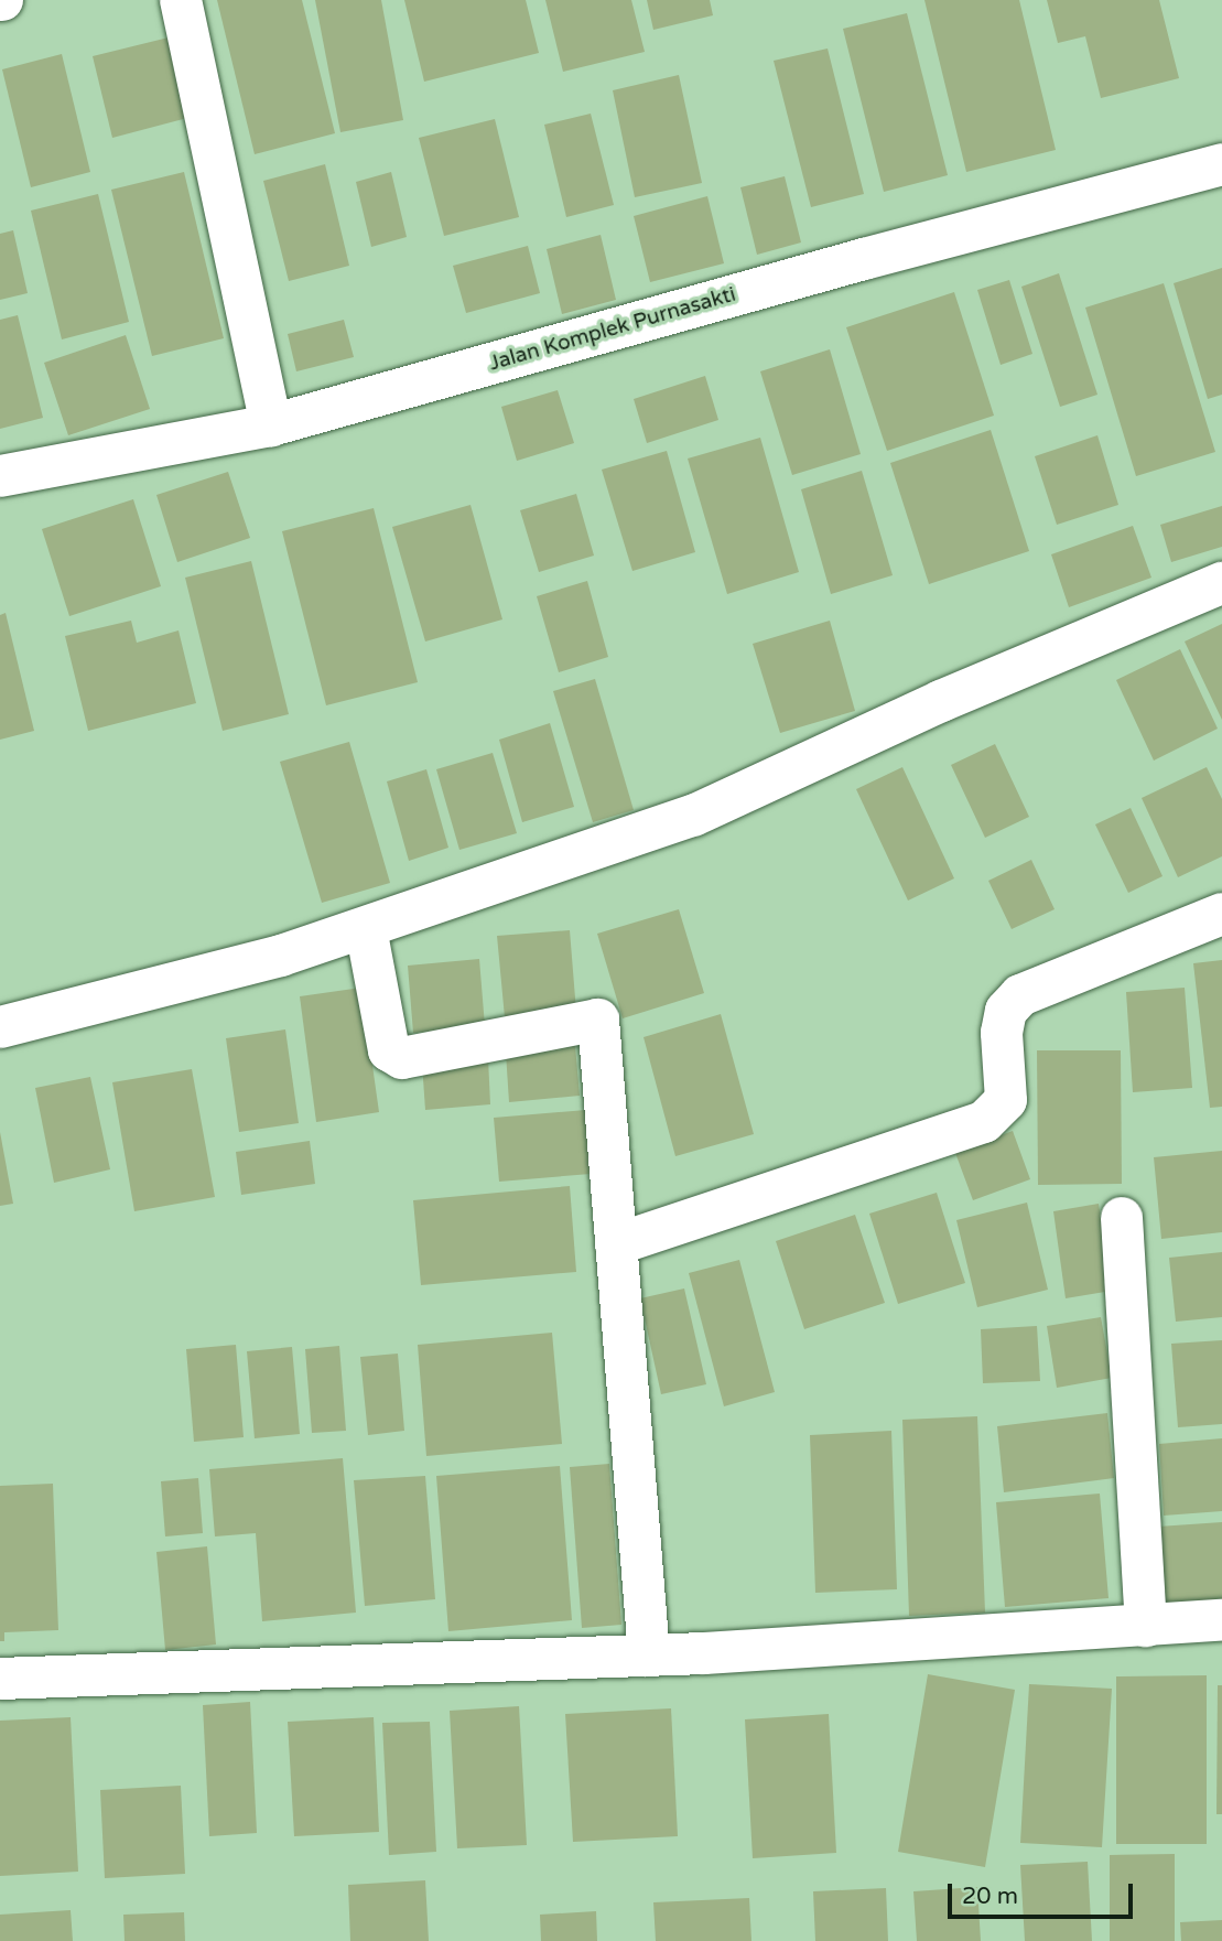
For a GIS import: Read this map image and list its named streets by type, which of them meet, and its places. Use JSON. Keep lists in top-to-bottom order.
{
  "streets": {
    "street": ["Jalan Komplek Purnasakti"]
  },
  "scale_bar": "20 m"
}
